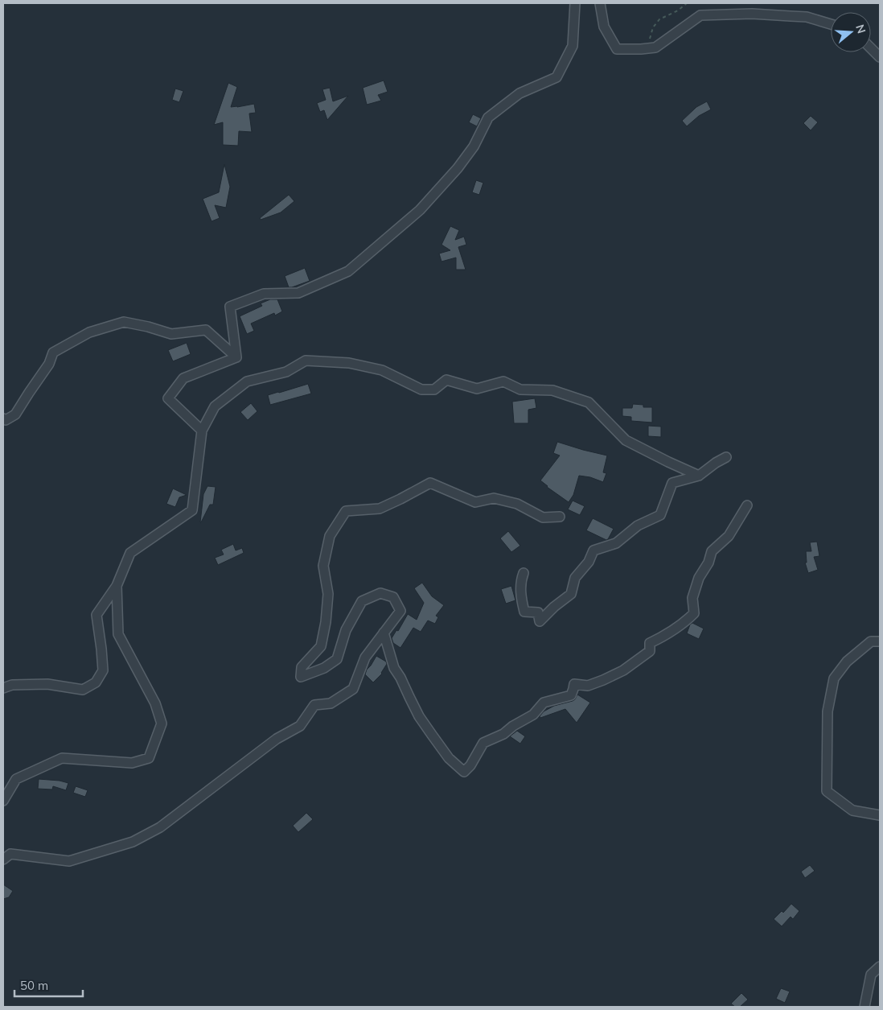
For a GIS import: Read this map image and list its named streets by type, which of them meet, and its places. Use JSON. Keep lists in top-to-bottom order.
{
  "scale_bar": "50 m",
  "north": "right"
}
